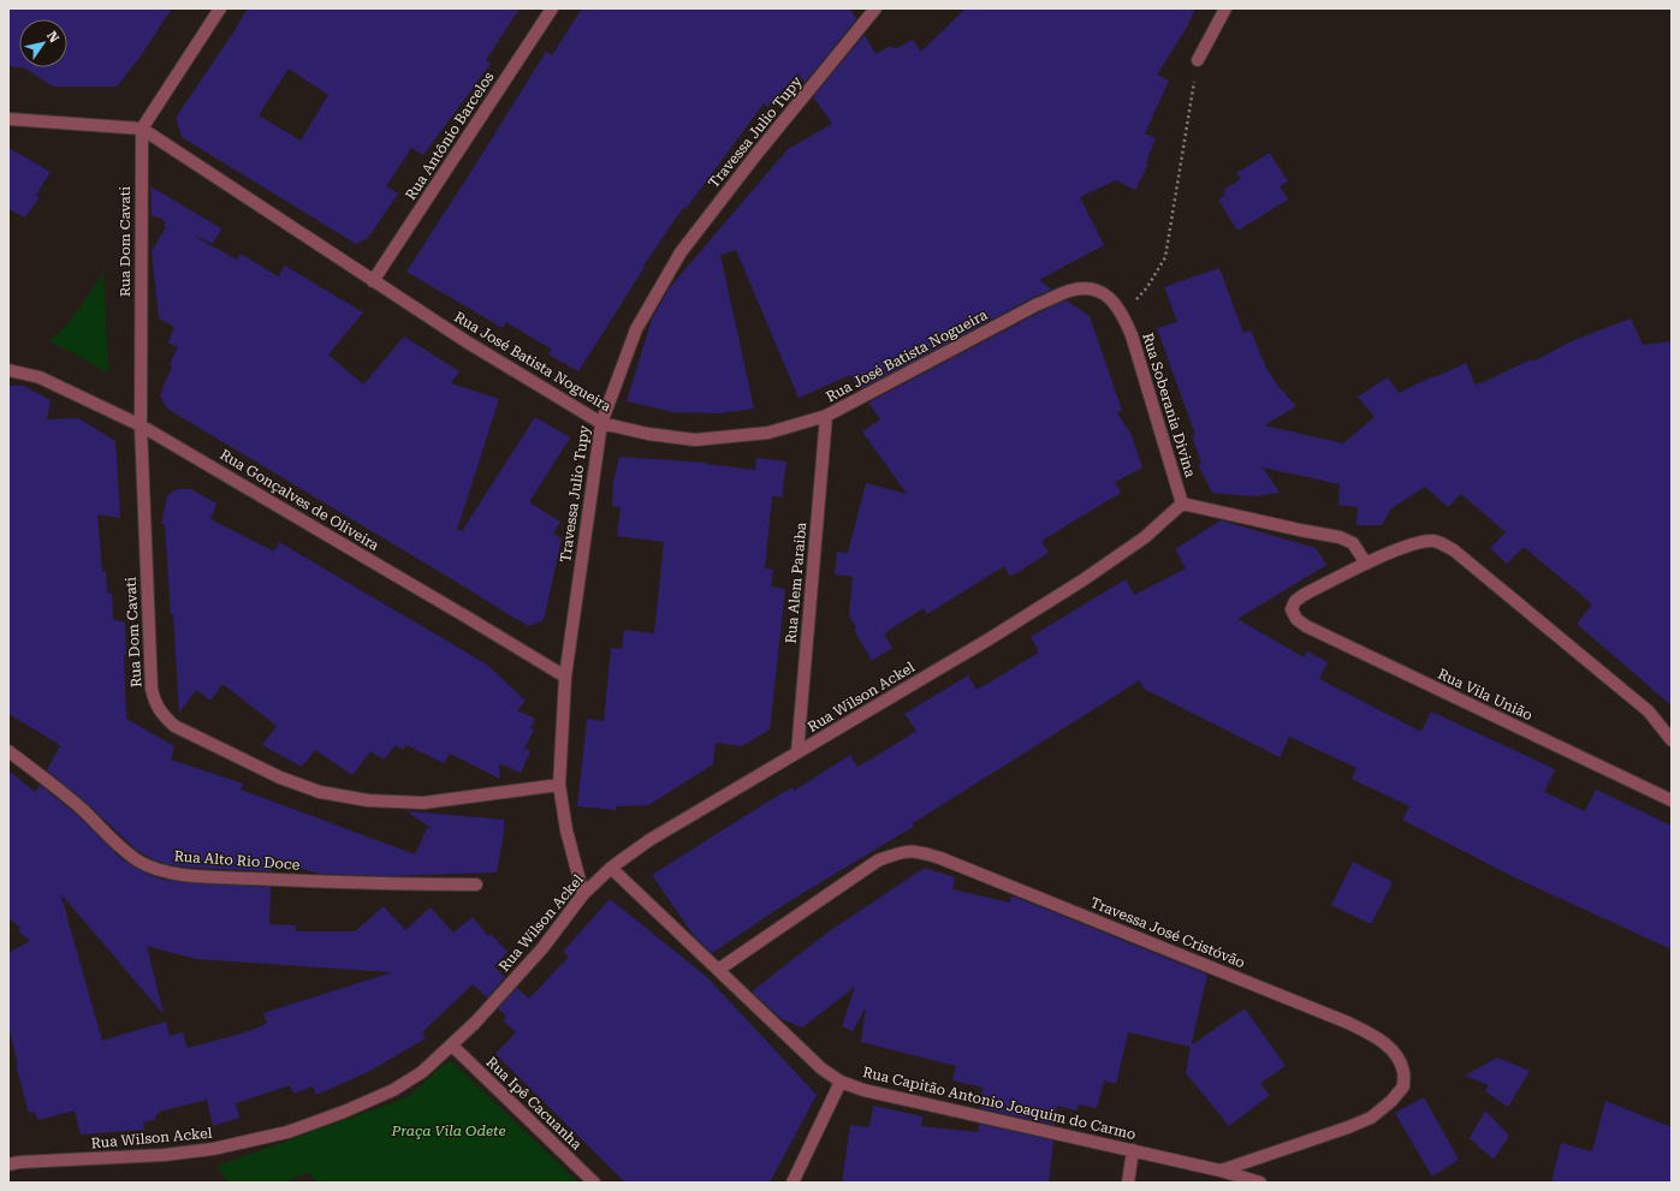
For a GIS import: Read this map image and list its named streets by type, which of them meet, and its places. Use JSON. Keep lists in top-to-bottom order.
{
  "streets": {
    "street": [
      "Travessa Julio Tupy",
      "Rua Antônio Barcelos",
      "Rua Dom Cavati",
      "Rua José Batista Nogueira",
      "Rua Soberania Divina",
      "Rua Gonçalves de Oliveira",
      "Rua Alem Paraiba",
      "Rua Vila União",
      "Rua Wilson Ackel",
      "Rua Alto Rio Doce",
      "Travessa José Cristóvão",
      "Rua Ipê Cacuanha",
      "Rua Capitão Antonio Joaquim do Carmo"
    ]
  },
  "crossings": [
    ["Travessa Julio Tupy", "Rua Dom Cavati"],
    ["Travessa Julio Tupy", "Rua José Batista Nogueira"],
    ["Travessa Julio Tupy", "Rua Gonçalves de Oliveira"],
    ["Travessa Julio Tupy", "Rua Wilson Ackel"],
    ["Rua Antônio Barcelos", "Rua José Batista Nogueira"],
    ["Rua Dom Cavati", "Rua José Batista Nogueira"],
    ["Rua Dom Cavati", "Rua Gonçalves de Oliveira"],
    ["Rua José Batista Nogueira", "Rua Soberania Divina"],
    ["Rua José Batista Nogueira", "Rua Alem Paraiba"],
    ["Rua Soberania Divina", "Rua Wilson Ackel"],
    ["Rua Alem Paraiba", "Rua Wilson Ackel"],
    ["Rua Wilson Ackel", "Rua Ipê Cacuanha"],
    ["Rua Wilson Ackel", "Rua Capitão Antonio Joaquim do Carmo"],
    ["Travessa José Cristóvão", "Rua Capitão Antonio Joaquim do Carmo"]
  ],
  "parks": ["Praça Vila Odete"],
  "north": "top right"
}
